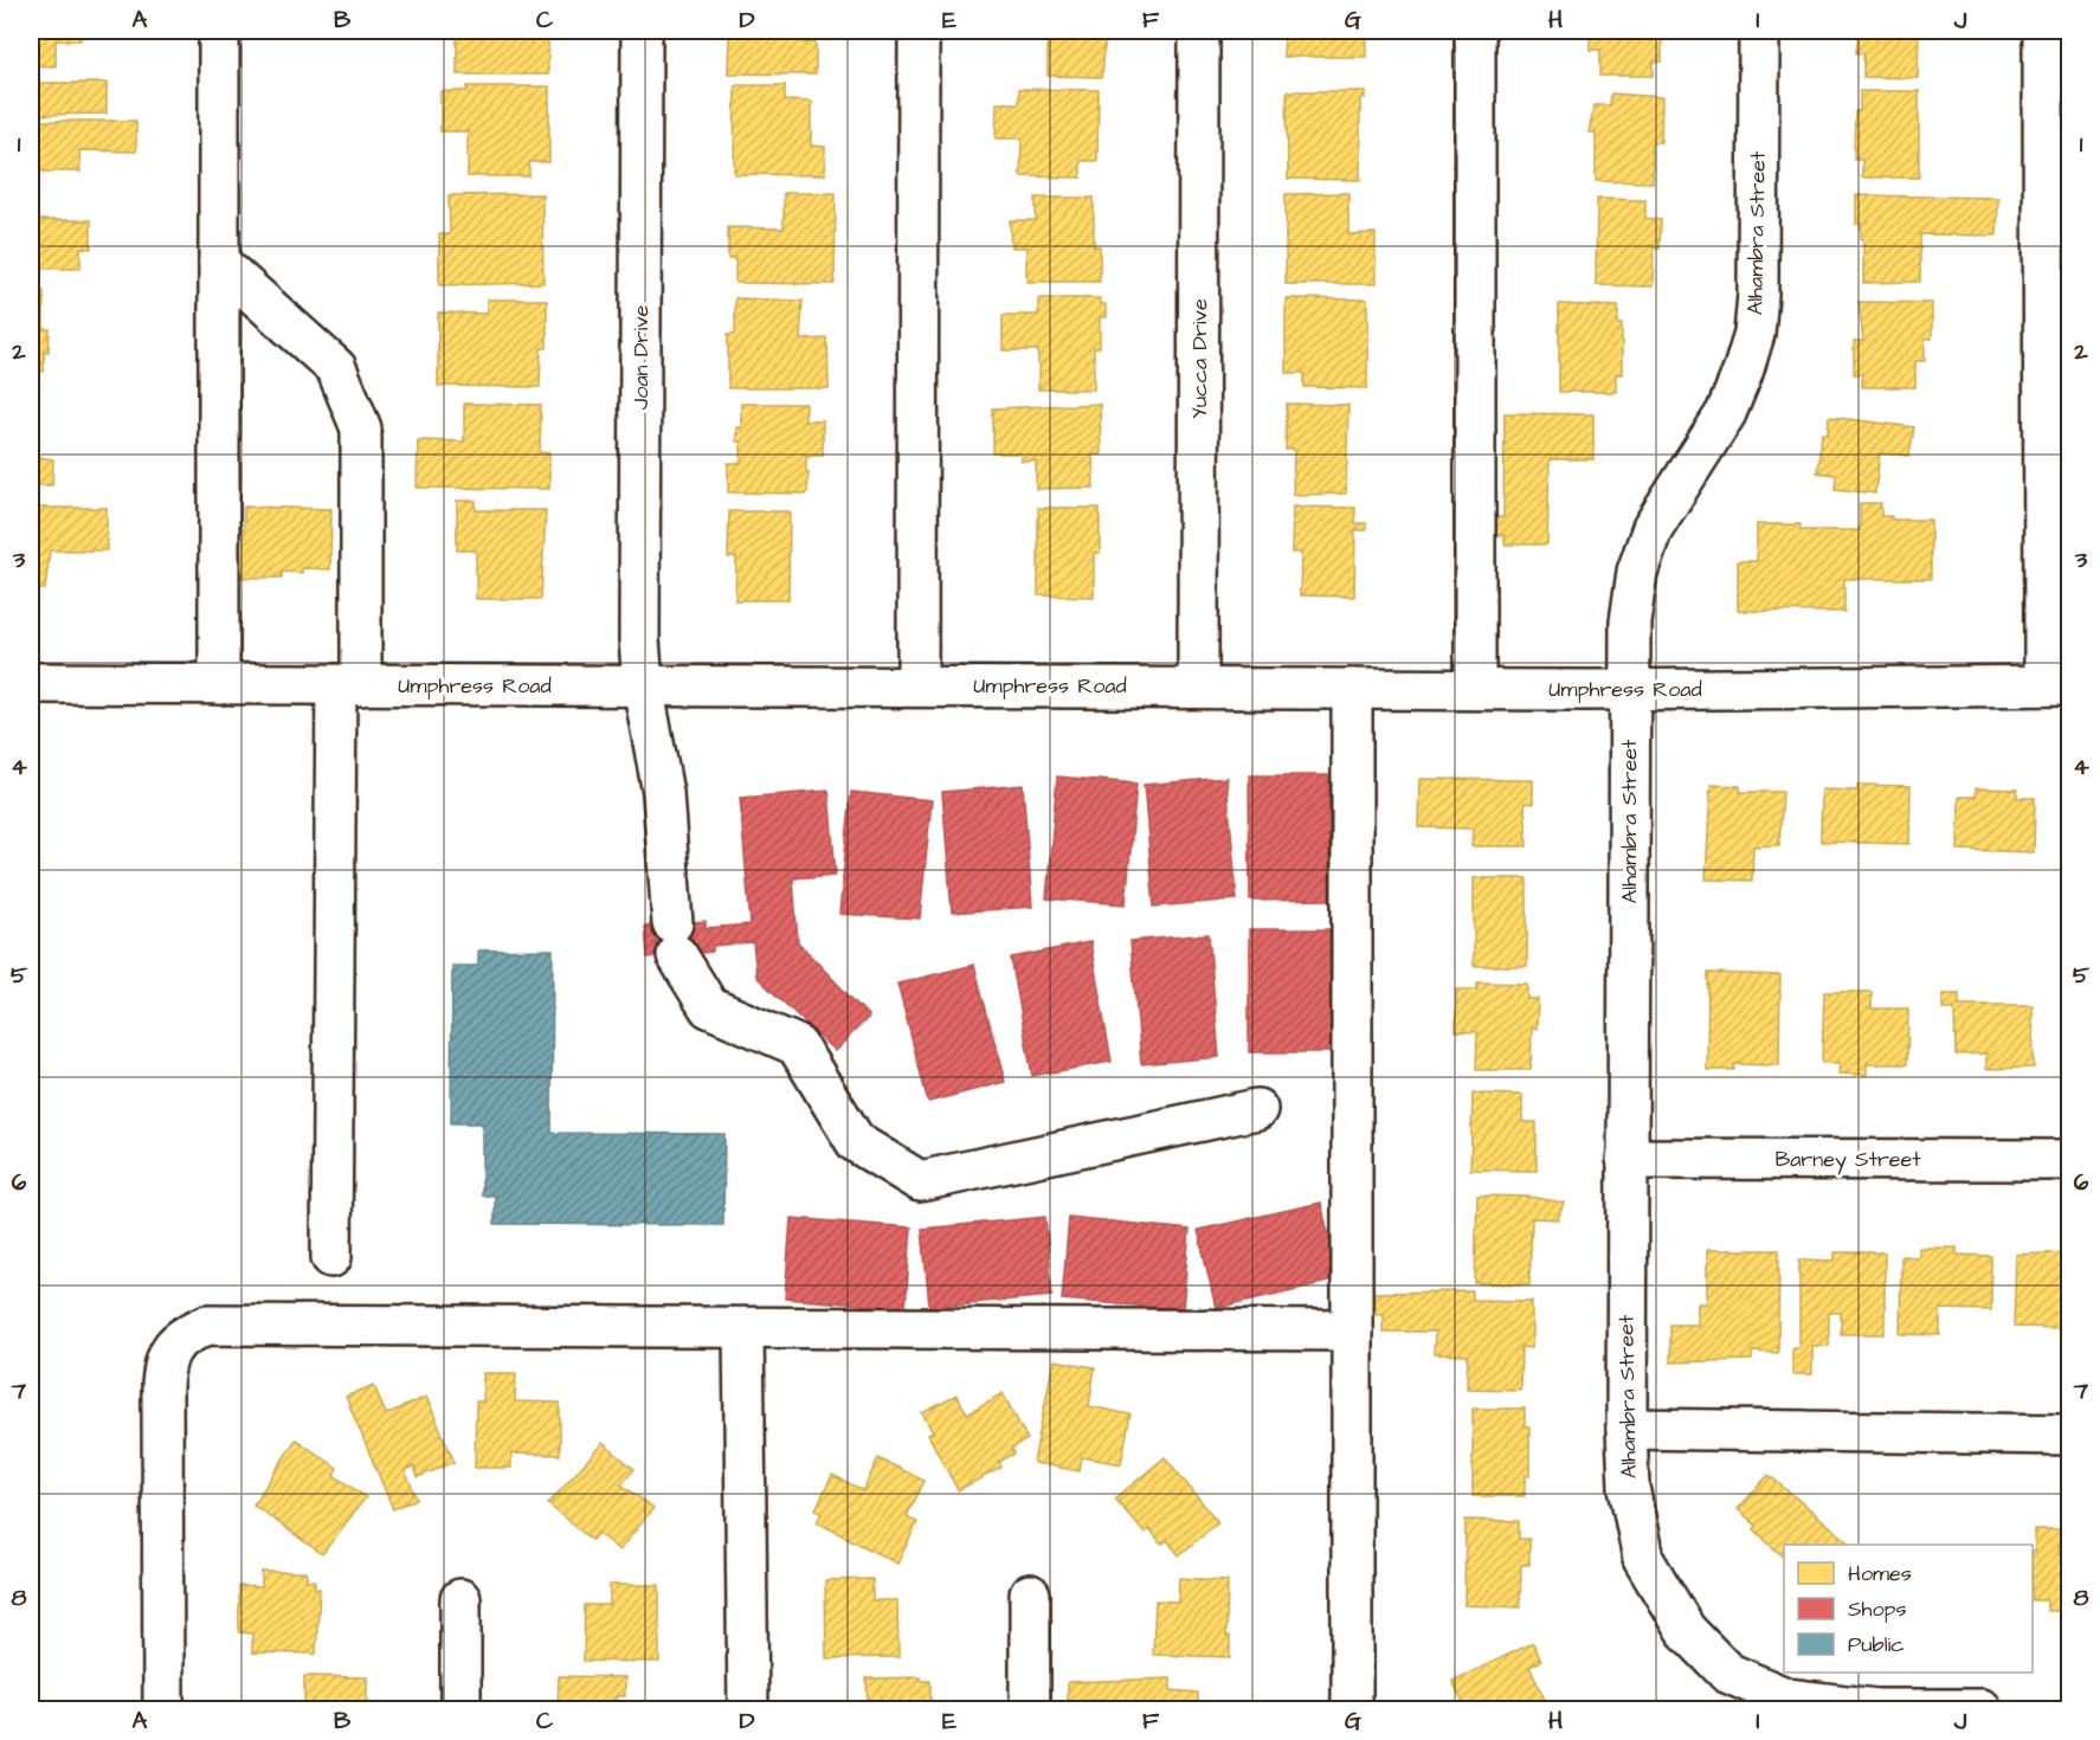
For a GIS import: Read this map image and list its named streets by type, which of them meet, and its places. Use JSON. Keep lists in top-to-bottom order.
{
  "streets": {
    "street": [
      "Alhambra Street",
      "Joan Drive",
      "Yucca Drive",
      "Umphress Road",
      "Barney Street"
    ]
  },
  "crossings": [
    ["Alhambra Street", "Umphress Road"],
    ["Alhambra Street", "Barney Street"],
    ["Joan Drive", "Umphress Road"],
    ["Yucca Drive", "Umphress Road"]
  ],
  "legend": ["Homes", "Shops", "Public"],
  "grid": {
    "columns": [
      "A",
      "B",
      "C",
      "D",
      "E",
      "F",
      "G",
      "H",
      "I",
      "J"
    ],
    "rows": [
      "1",
      "2",
      "3",
      "4",
      "5",
      "6",
      "7",
      "8"
    ]
  }
}
